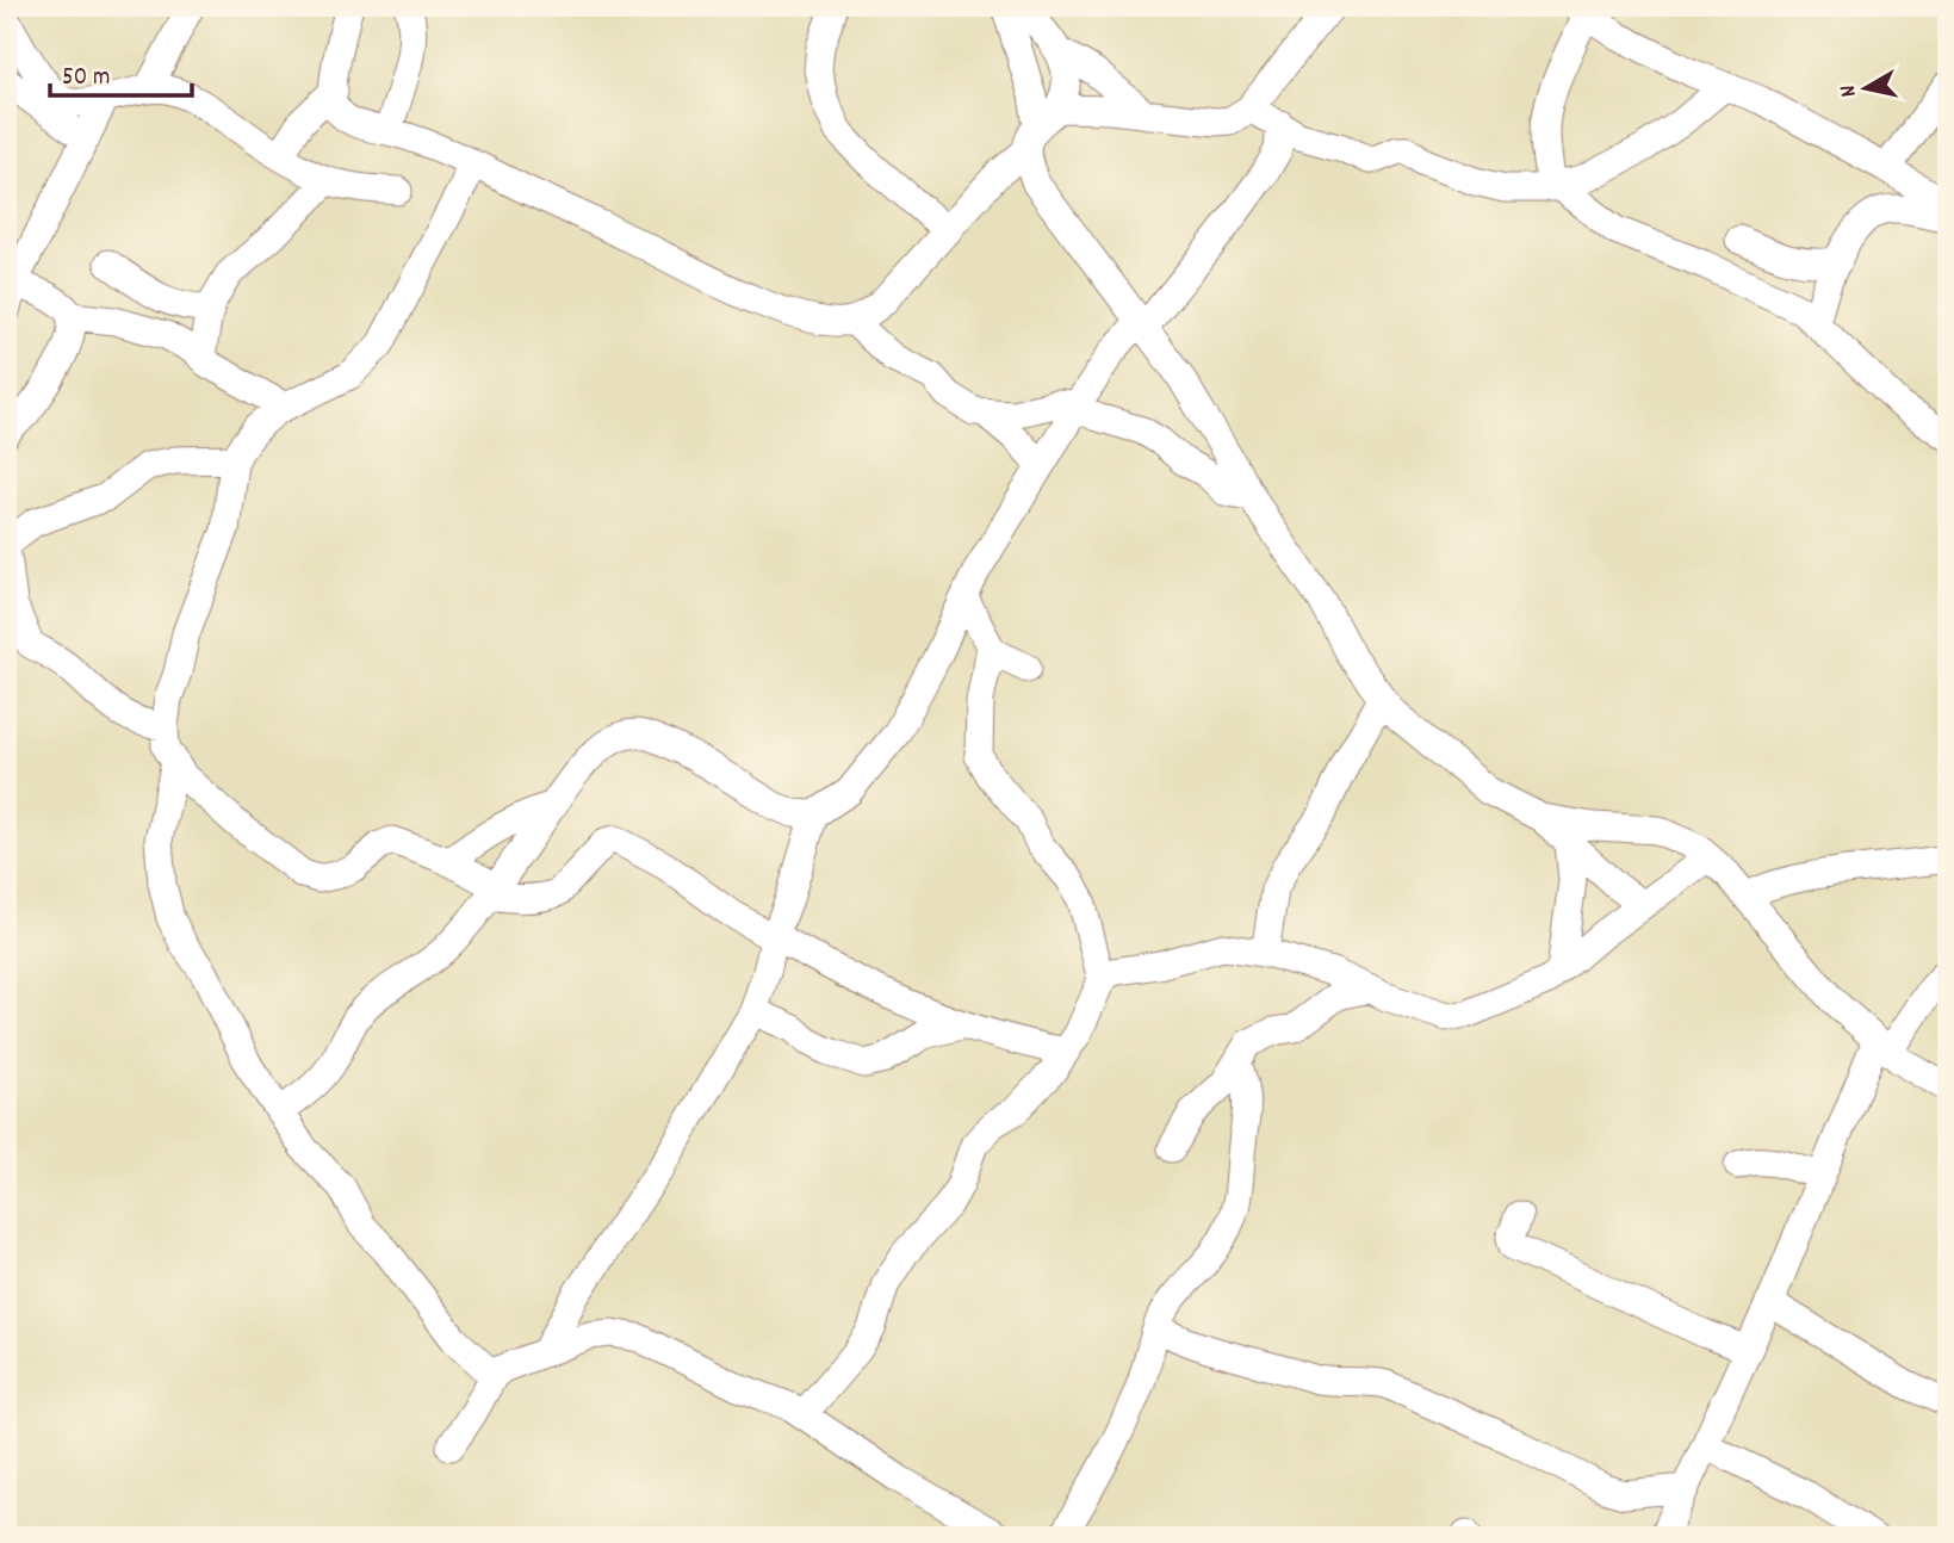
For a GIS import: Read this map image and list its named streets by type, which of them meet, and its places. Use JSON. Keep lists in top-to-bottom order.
{
  "scale_bar": "50 m",
  "north": "left"
}
